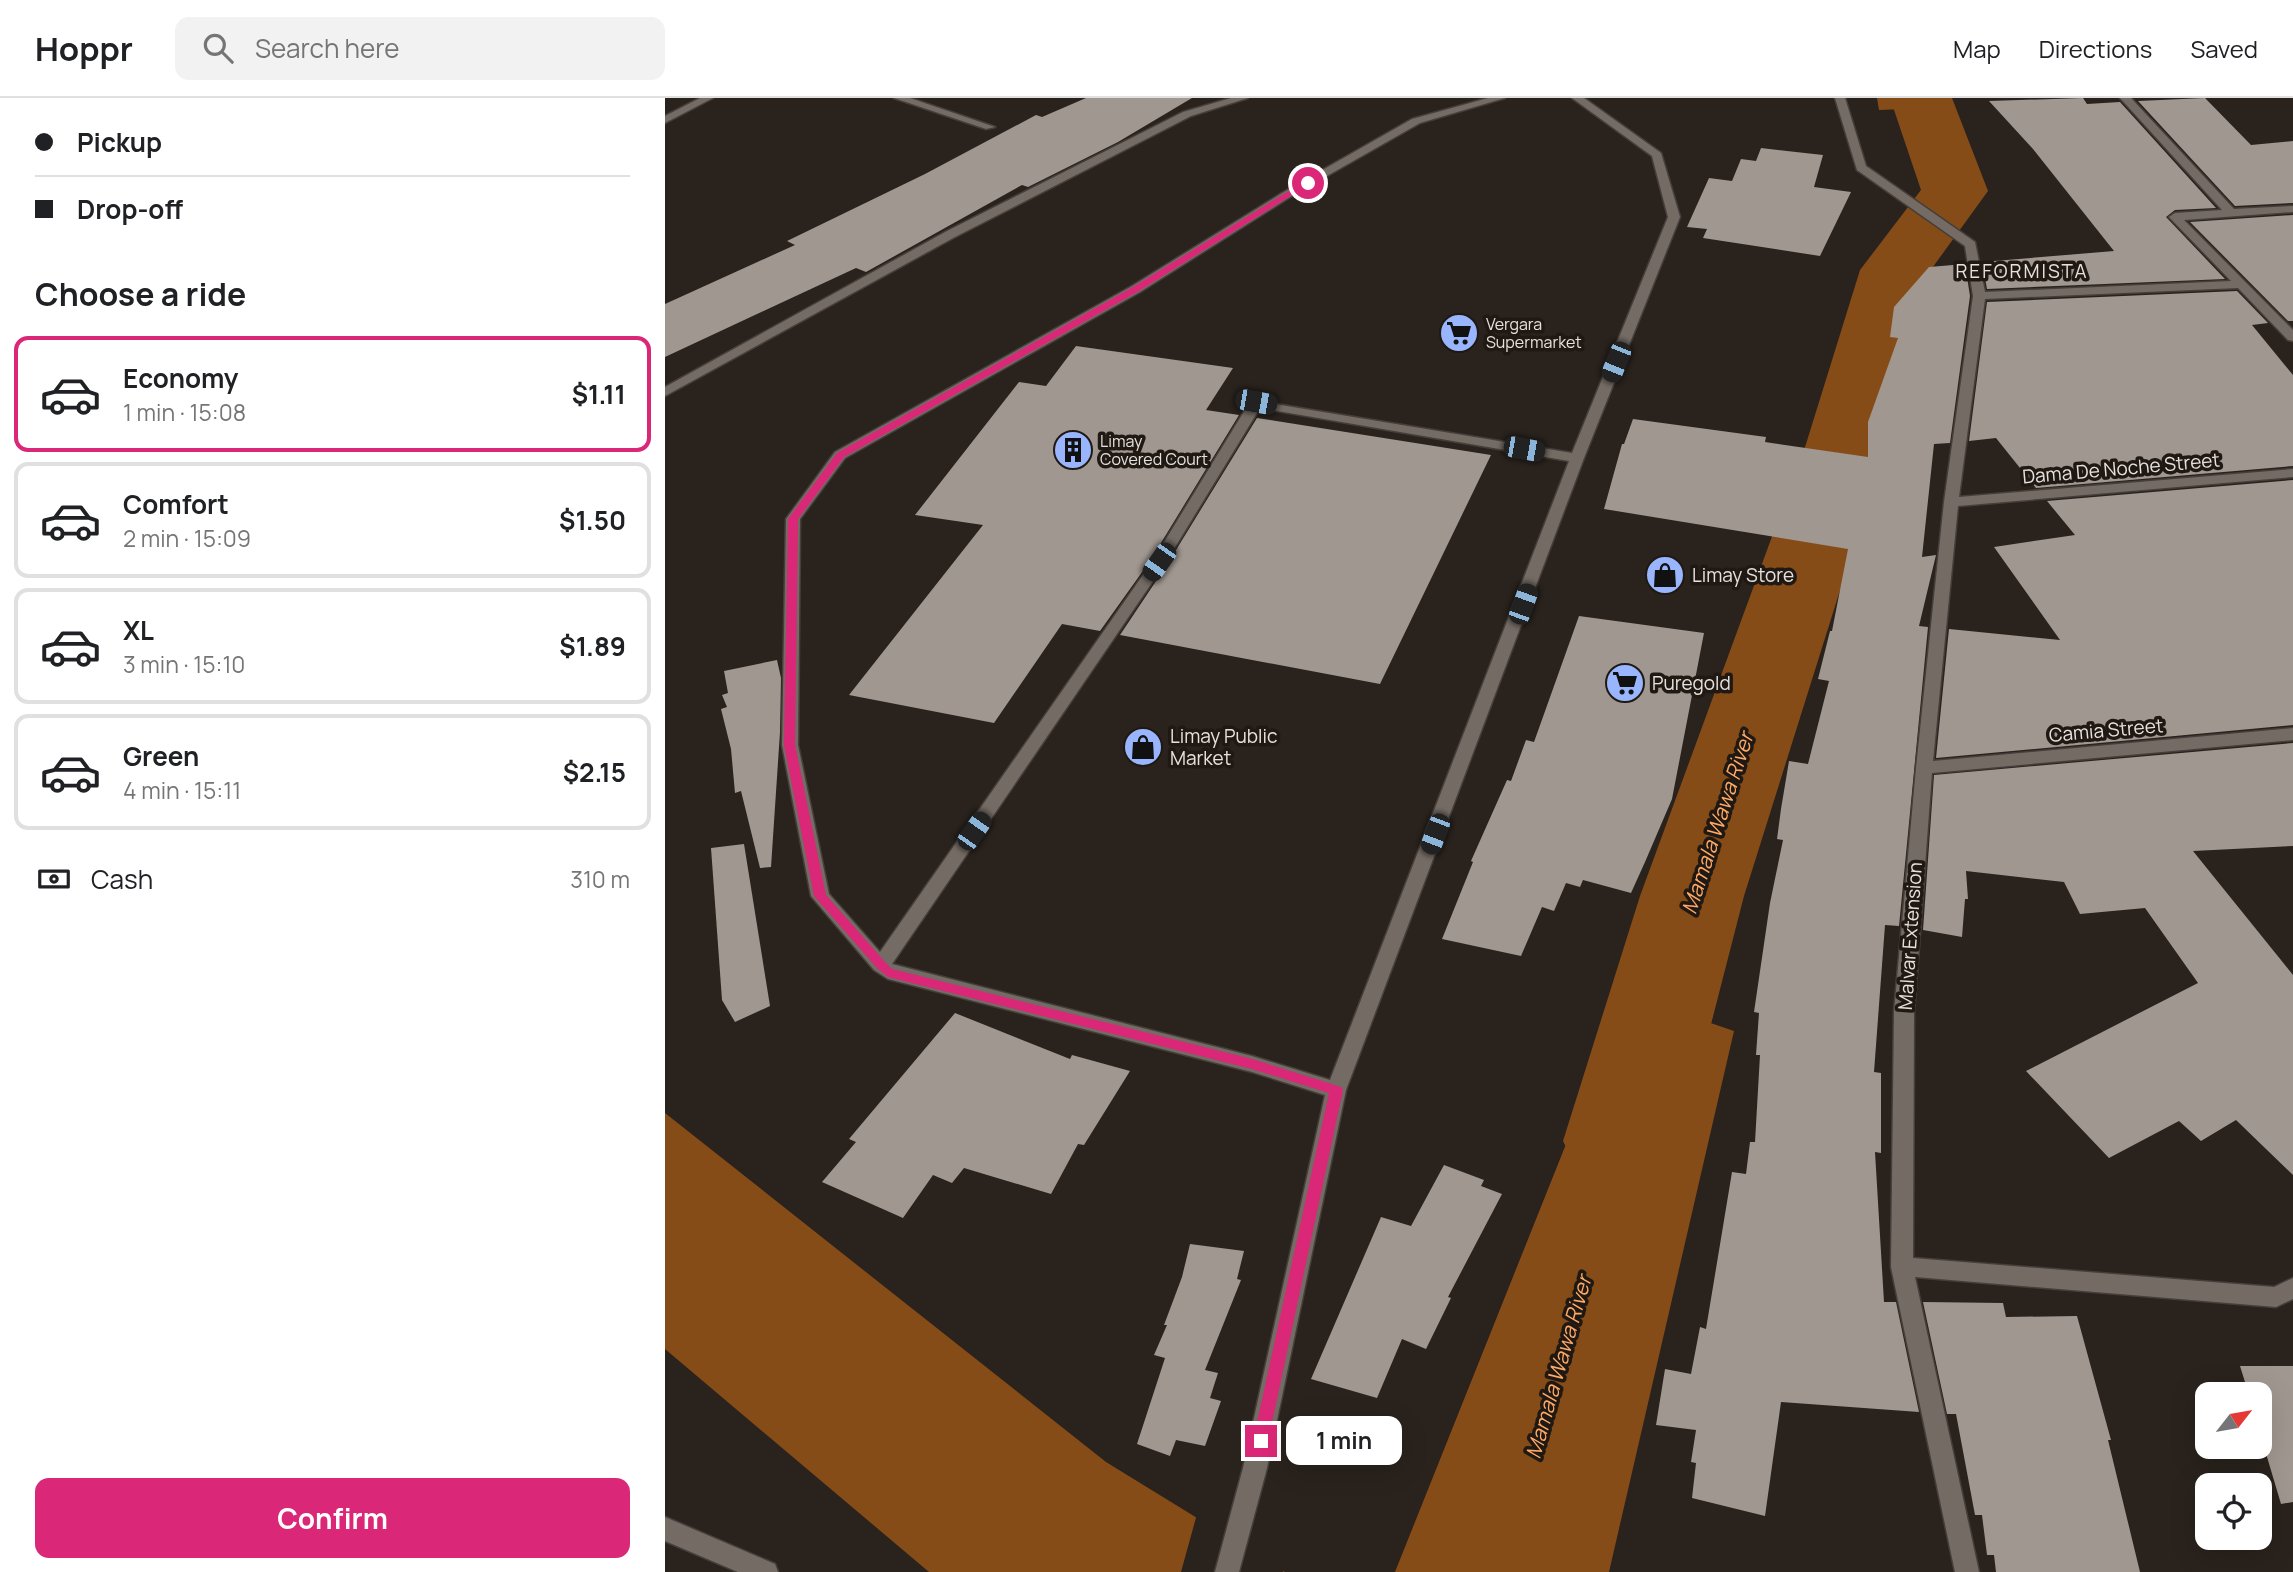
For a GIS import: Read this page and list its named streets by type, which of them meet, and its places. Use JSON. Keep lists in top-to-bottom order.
{
  "streets": {
    "street": ["Dama De Noche Street", "Camia Street", "Malvar Extension"]
  },
  "crossings": [
    ["Dama De Noche Street", "Malvar Extension"],
    ["Camia Street", "Malvar Extension"]
  ],
  "districts": ["REFORMISTA"],
  "water": ["Mamala Wawa River"],
  "places": {
    "supermarket": ["Vergara Supermarket", "Puregold"],
    "building": ["Limay Covered Court"],
    "shop": ["Limay Store", "Limay Public Market"]
  },
  "north": "top right",
  "page": {
    "header": "Hoppr",
    "search": "Search here",
    "nav": ["Map", "Directions", "Saved"],
    "banner": ["Pickup", "Drop-off"],
    "heading": "Choose a ride",
    "list": [
      {
        "name": "Economy",
        "note": "1 min · 15:08",
        "value": "$1.11"
      },
      {
        "name": "Comfort",
        "note": "2 min · 15:09",
        "value": "$1.50"
      },
      {
        "name": "XL",
        "note": "3 min · 15:10",
        "value": "$1.89"
      },
      {
        "name": "Green",
        "note": "4 min · 15:11",
        "value": "$2.15"
      }
    ],
    "pay": ["Cash", "310 m"],
    "bubble": "1 min",
    "buttons": "Confirm"
  }
}
